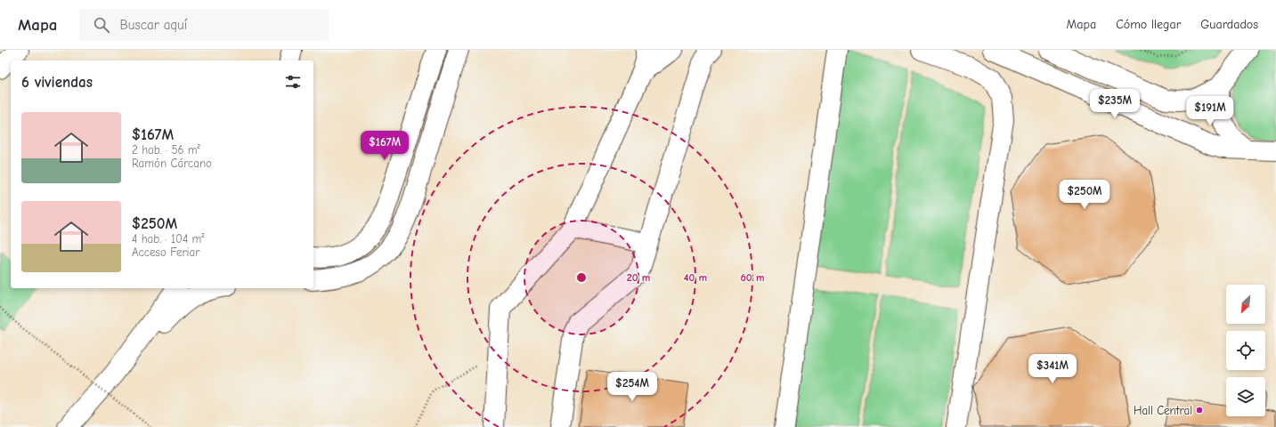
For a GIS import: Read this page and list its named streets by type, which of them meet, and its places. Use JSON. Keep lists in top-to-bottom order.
{
  "places": ["Hall Central"],
  "north": "bottom left",
  "page": {
    "header": "Mapa",
    "search": "Buscar aquí",
    "nav": ["Mapa", "Cómo llegar", "Guardados"],
    "heading": "6 viviendas",
    "price": [
      "$235M",
      "$191M",
      "$167M",
      "$250M",
      "$341M",
      "$254M"
    ],
    "list": [
      {
        "name": "$167M",
        "note": "2 hab. · 56 m² · Ramón Cárcano"
      },
      {
        "name": "$250M",
        "note": "4 hab. · 104 m² · Acceso Feriar"
      }
    ]
  },
  "rings": ["20 m", "40 m", "60 m"]
}
